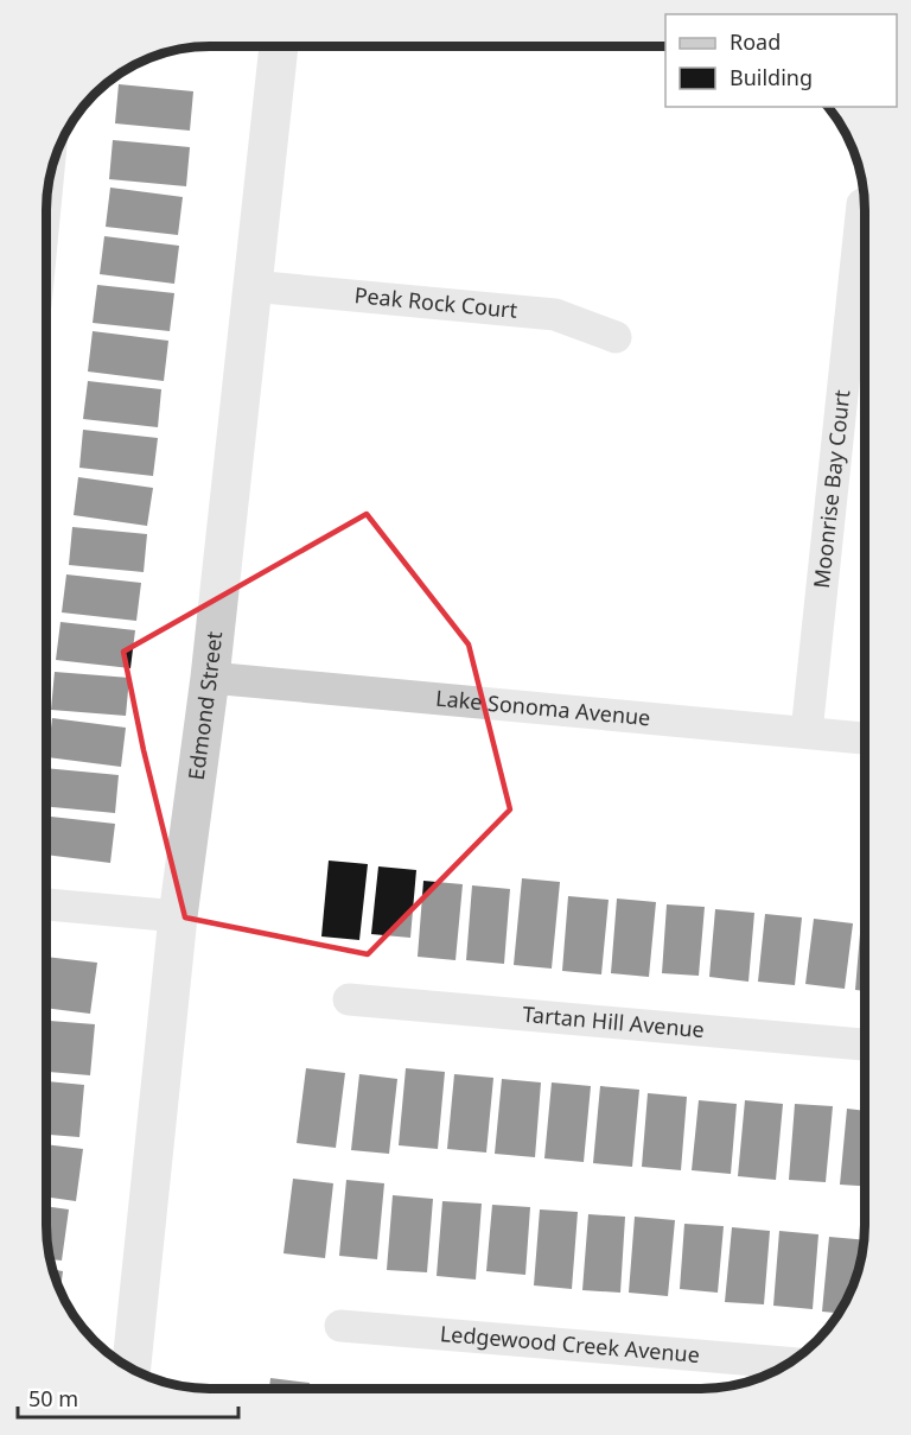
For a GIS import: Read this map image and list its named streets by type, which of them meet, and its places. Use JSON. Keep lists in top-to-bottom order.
{
  "streets": {
    "street": [
      "Peak Rock Court",
      "Moonrise Bay Court",
      "Edmond Street",
      "Lake Sonoma Avenue",
      "Tartan Hill Avenue",
      "Ledgewood Creek Avenue"
    ]
  },
  "crossings": [
    ["Peak Rock Court", "Edmond Street"],
    ["Moonrise Bay Court", "Lake Sonoma Avenue"],
    ["Edmond Street", "Lake Sonoma Avenue"]
  ],
  "legend": ["Road", "Building"],
  "scale_bar": "50 m"
}
